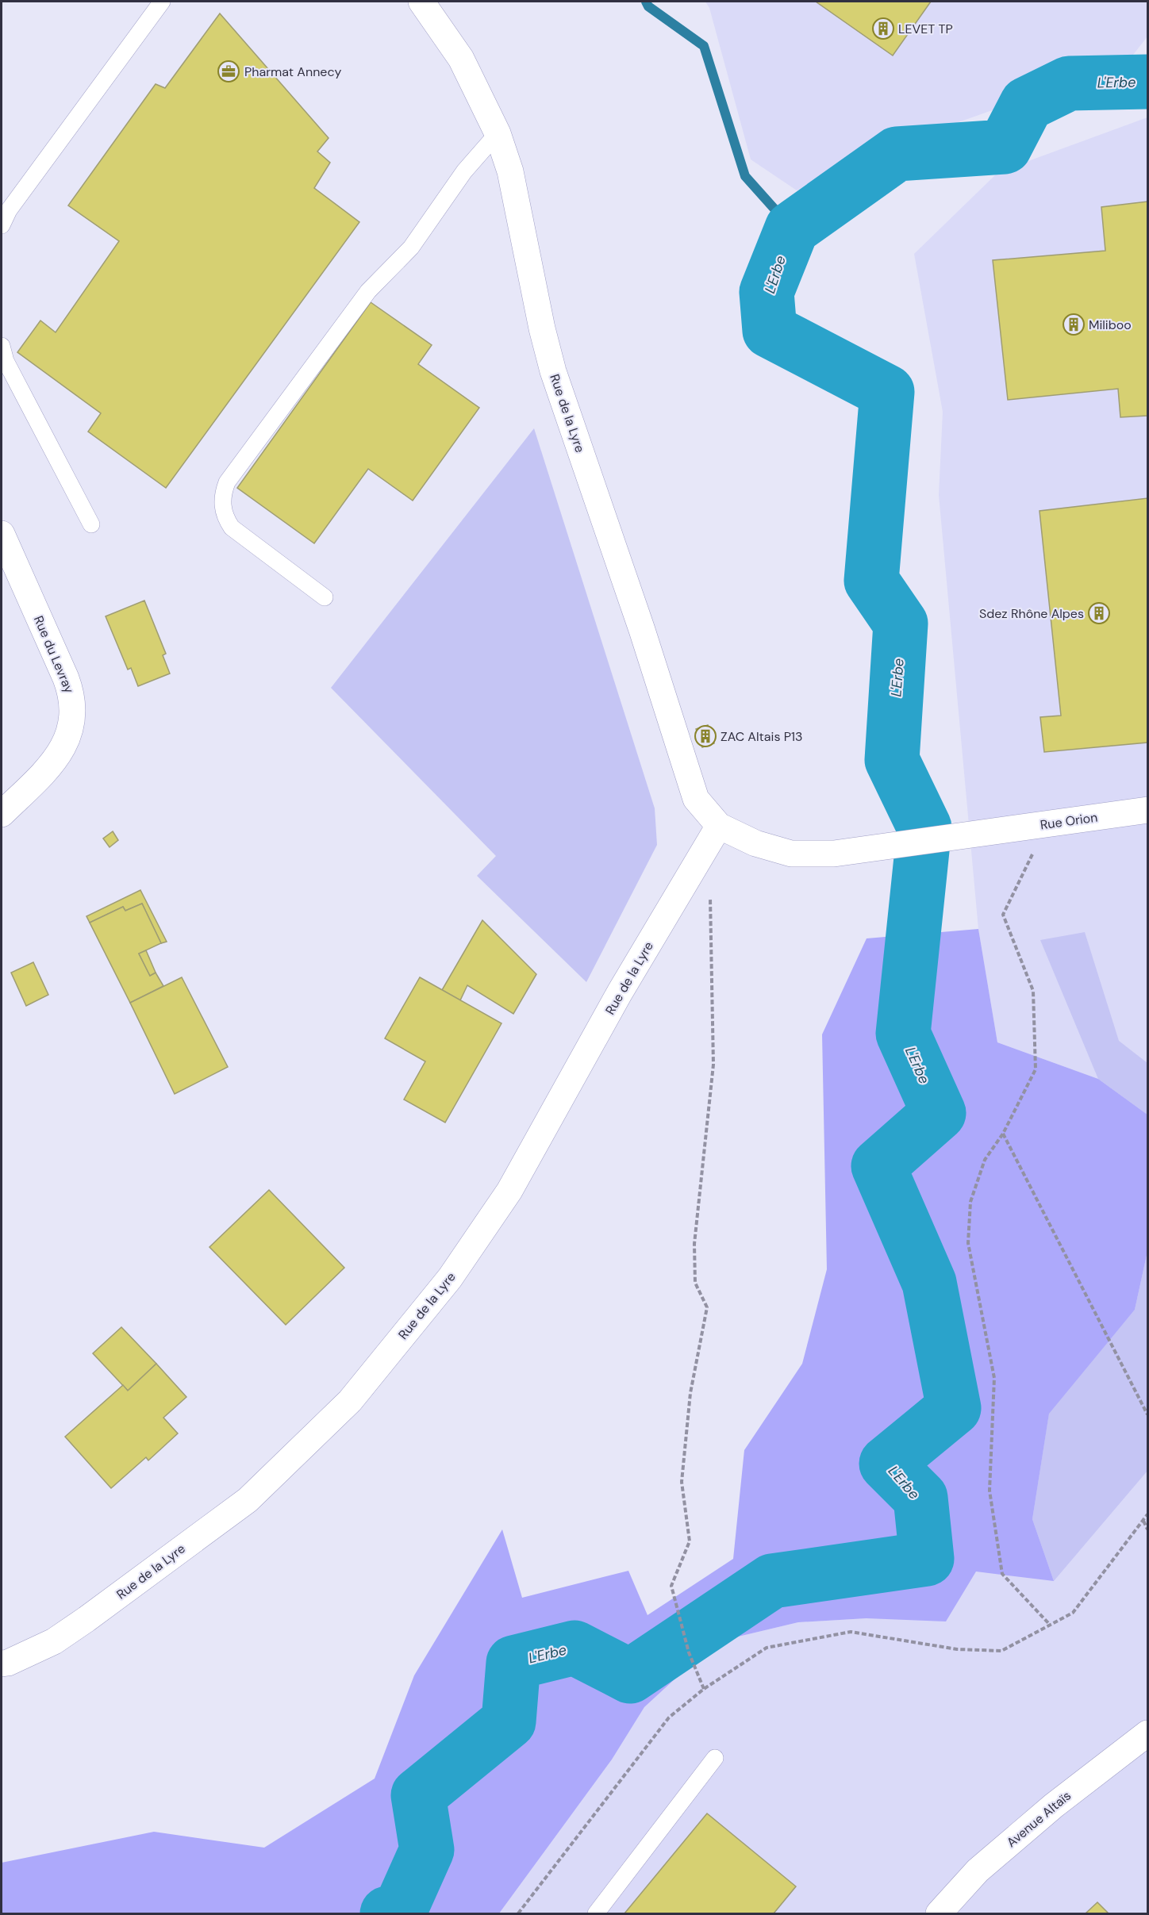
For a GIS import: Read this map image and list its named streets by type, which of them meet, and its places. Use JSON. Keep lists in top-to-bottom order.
{
  "streets": {
    "street": [
      "Rue de la Lyre",
      "Rue du Levray",
      "Rue Orion",
      "Avenue Altaïs"
    ]
  },
  "crossings": [
    ["Rue de la Lyre", "Rue Orion"]
  ],
  "water": ["L'Erbe"],
  "places": {
    "building": [
      "LEVET TP",
      "Miliboo",
      "Sdez Rhône Alpes",
      "ZAC Altais P13"
    ],
    "office": ["Pharmat Annecy"]
  }
}
